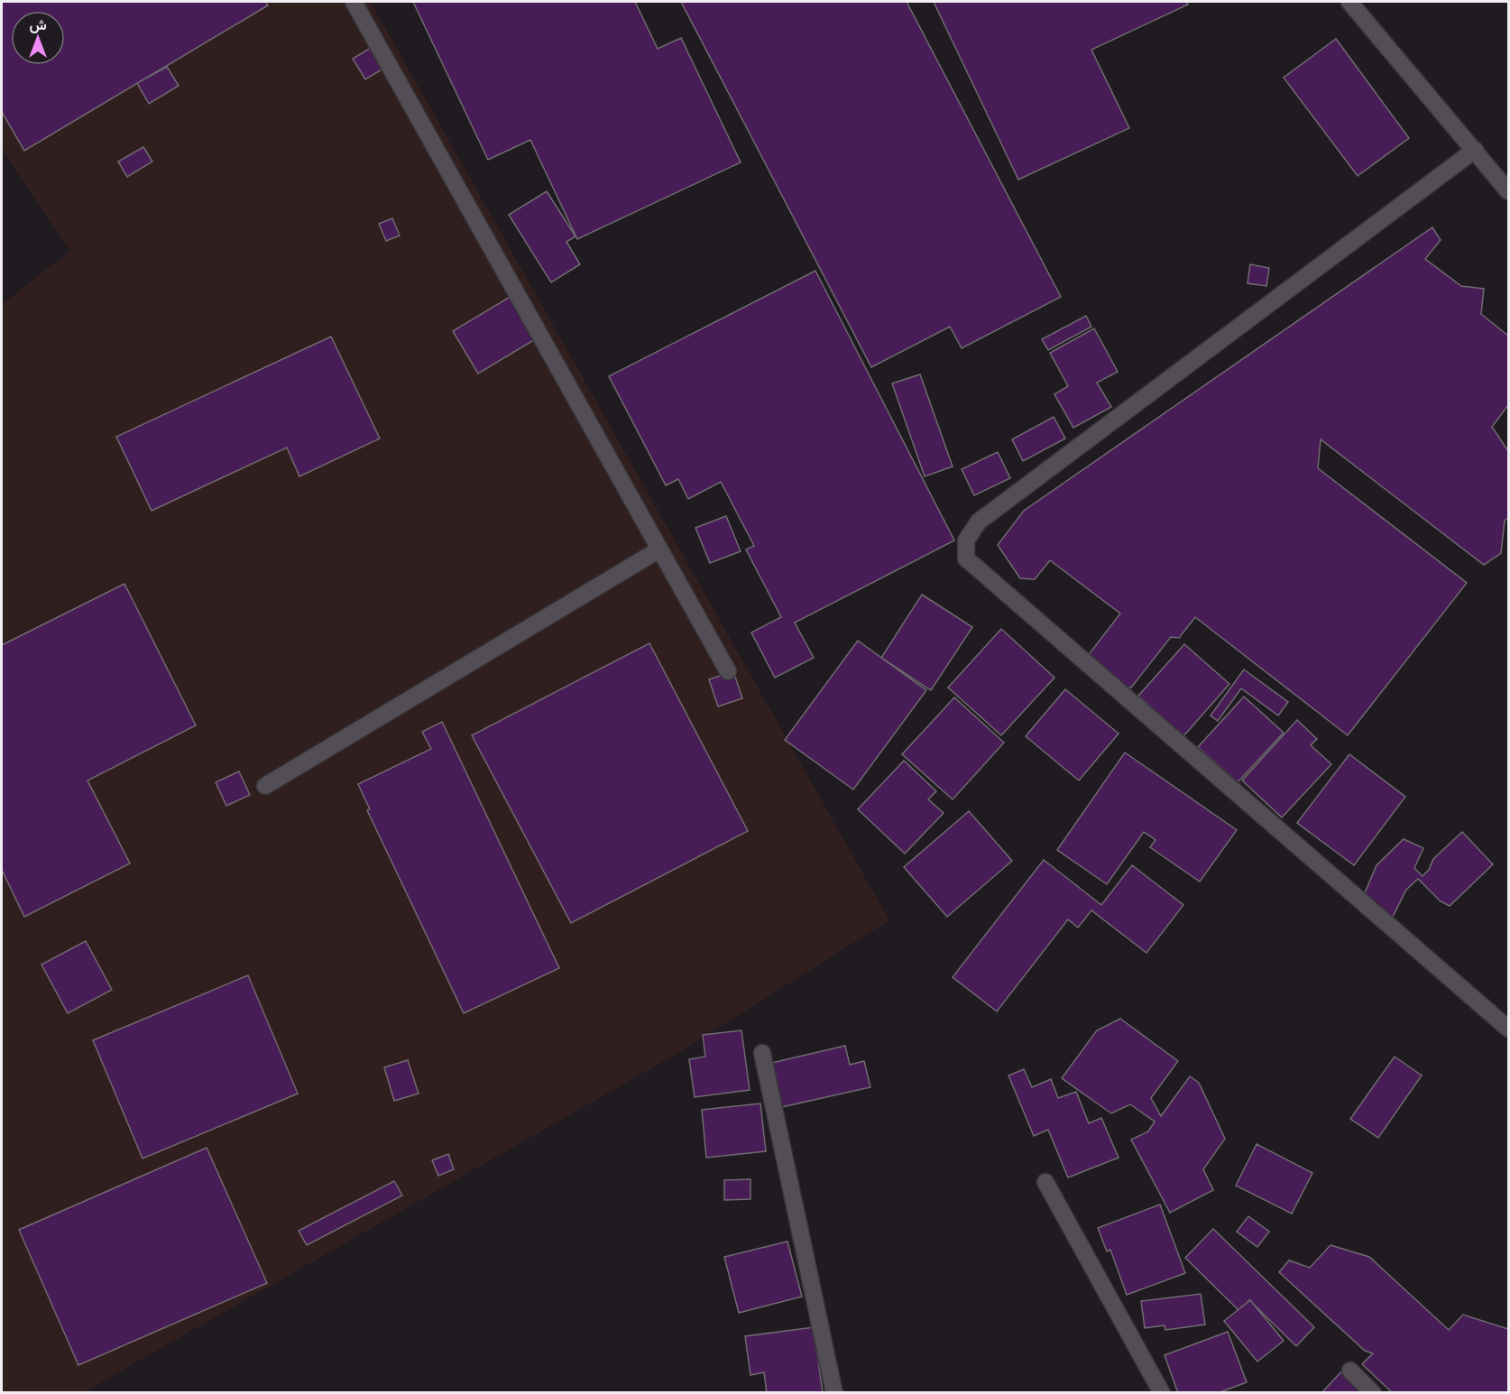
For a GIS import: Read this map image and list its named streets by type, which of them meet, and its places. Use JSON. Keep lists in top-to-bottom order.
{
  "north": "top"
}
